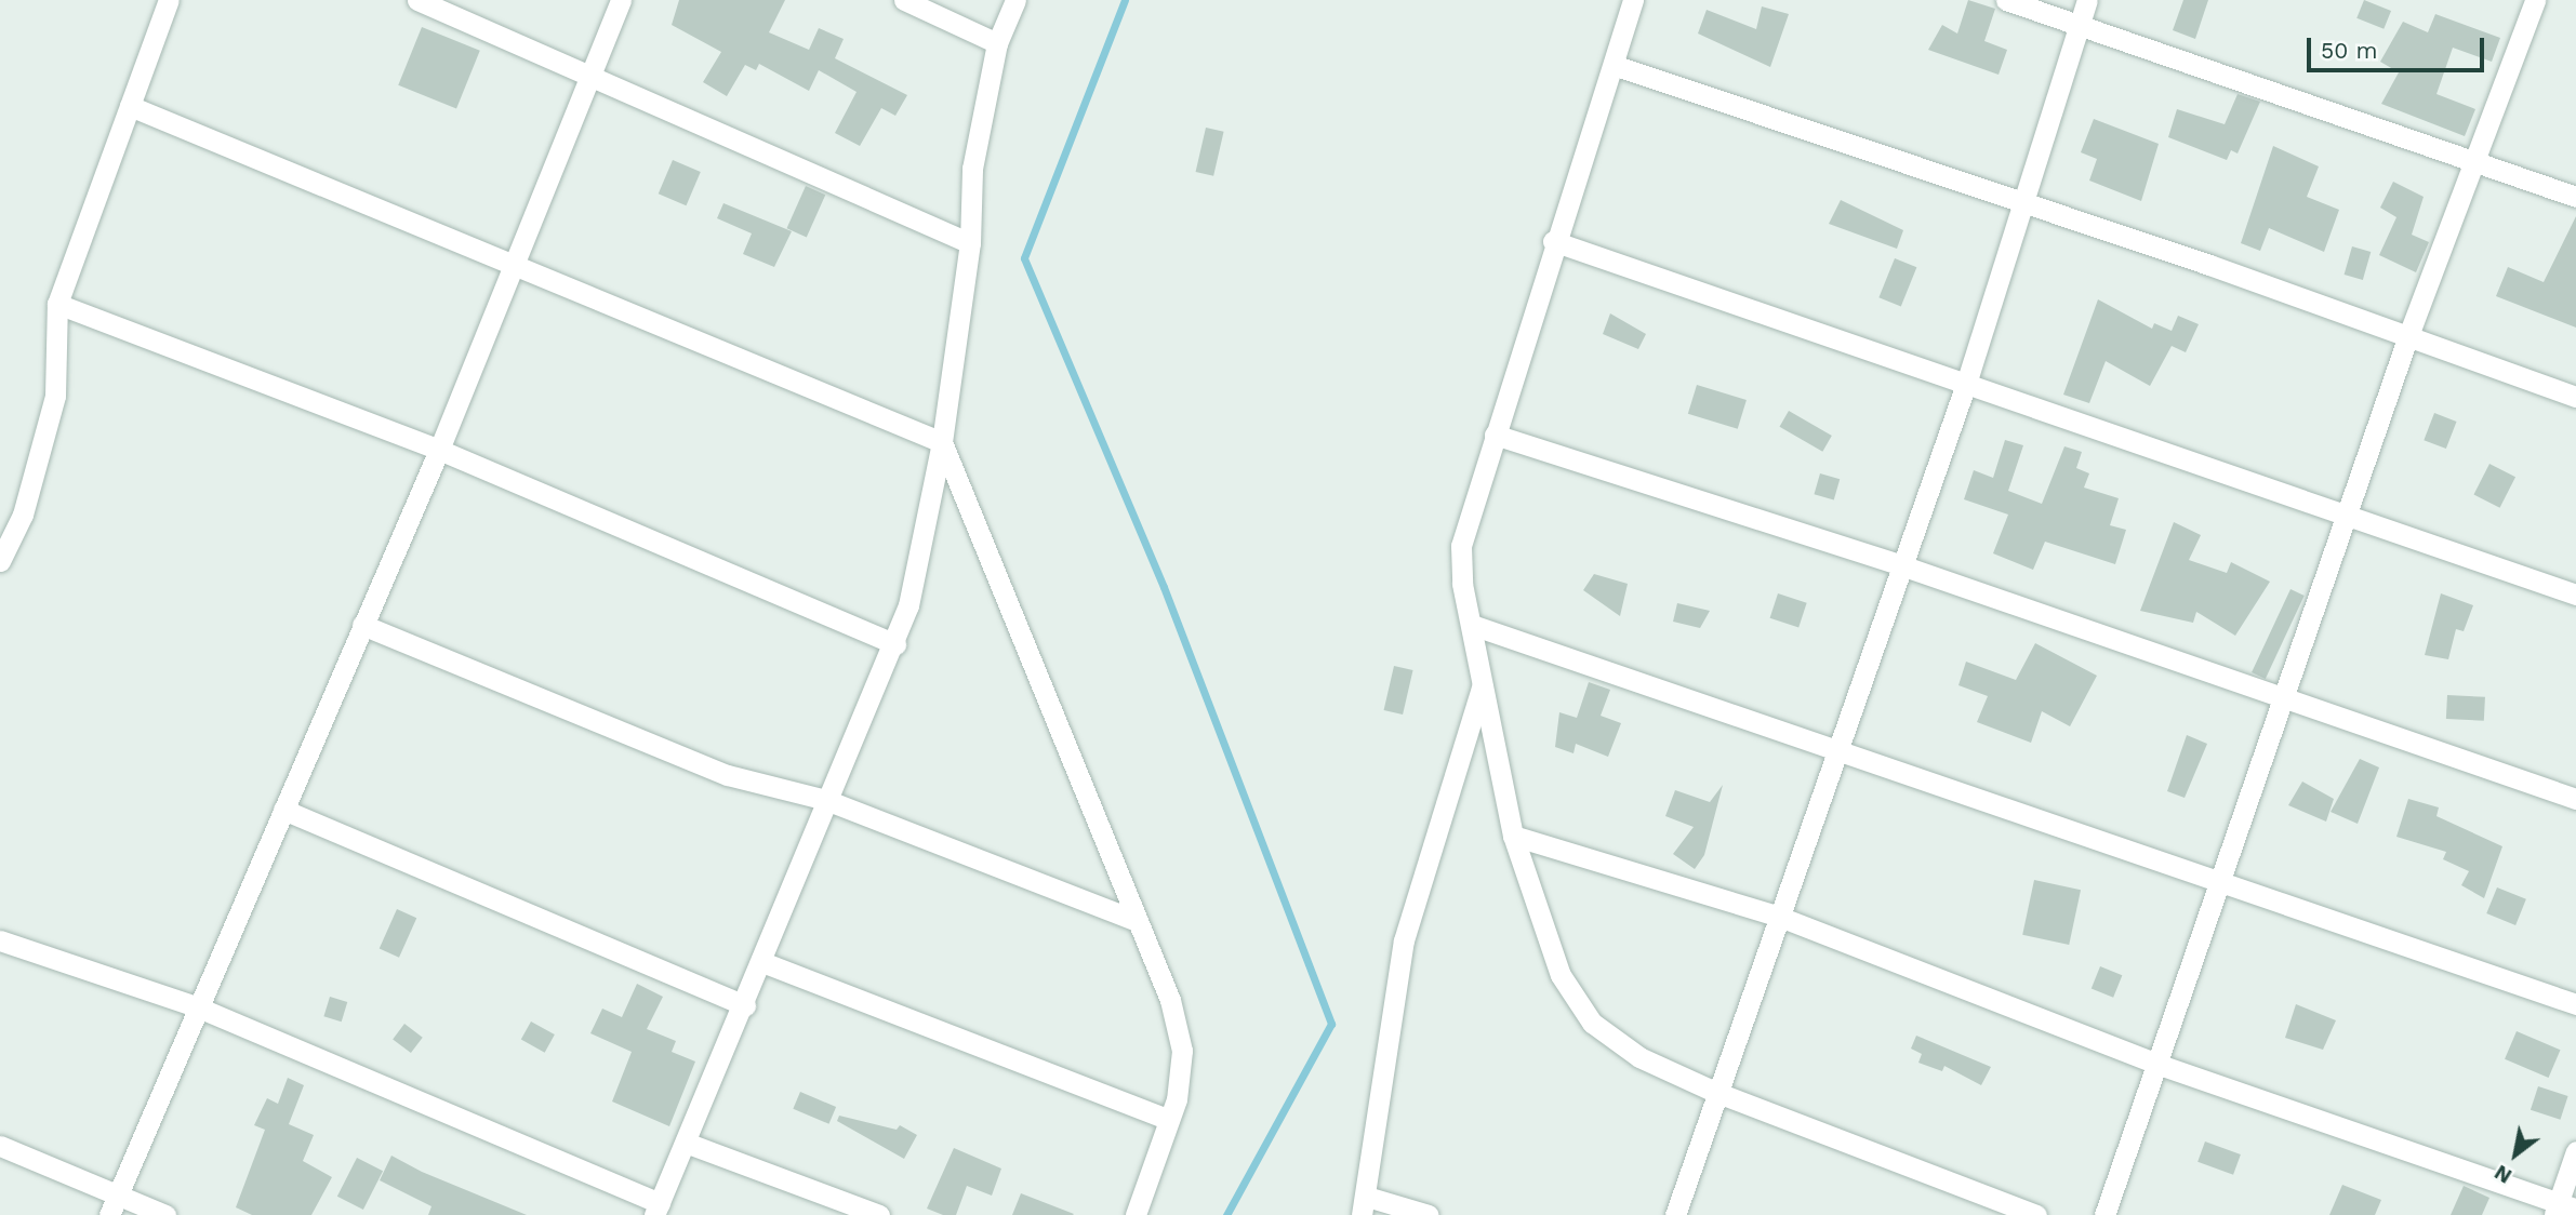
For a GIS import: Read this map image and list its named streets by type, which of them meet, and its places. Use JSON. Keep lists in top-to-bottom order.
{
  "scale_bar": "50 m",
  "north": "bottom left"
}
